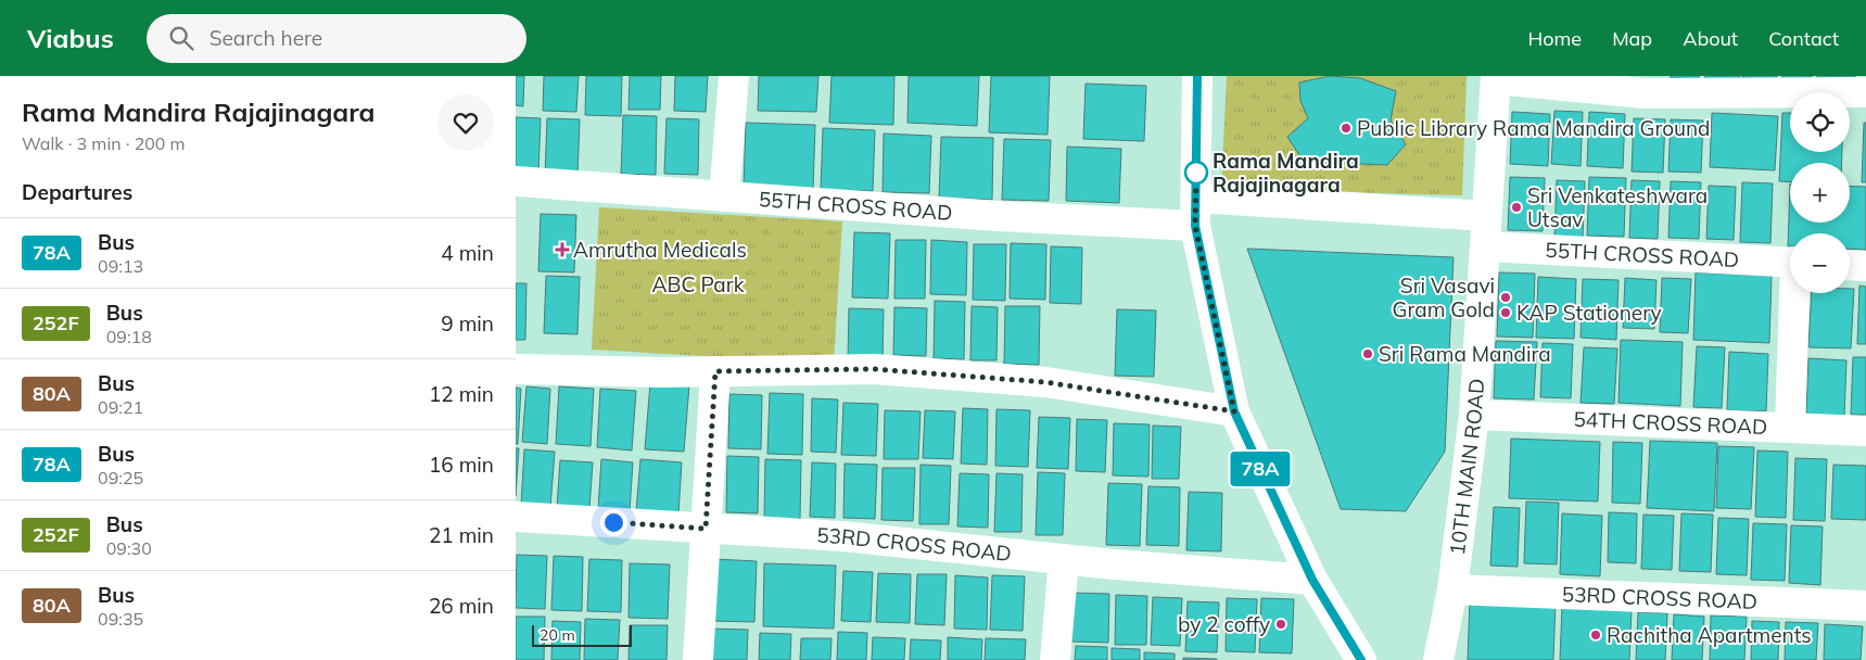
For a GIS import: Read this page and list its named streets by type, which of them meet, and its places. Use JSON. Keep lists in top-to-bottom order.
{
  "streets": {
    "street": [
      "55TH CROSS ROAD",
      "54TH CROSS ROAD",
      "10TH MAIN ROAD",
      "53RD CROSS ROAD"
    ]
  },
  "crossings": [
    ["55TH CROSS ROAD", "10TH MAIN ROAD"],
    ["54TH CROSS ROAD", "10TH MAIN ROAD"],
    ["10TH MAIN ROAD", "53RD CROSS ROAD"]
  ],
  "parks": ["ABC Park"],
  "places": {
    "other": [
      "Public Library Rama Mandira Ground",
      "Rama Mandira Rajajinagara",
      "Sri Venkateshwara Utsav",
      "Sri Vasavi Gram Gold",
      "KAP Stationery",
      "Sri Rama Mandira",
      "by 2 coffy",
      "Rachitha Apartments"
    ],
    "health": ["Amrutha Medicals"]
  },
  "lines": ["bus line 78A"],
  "scale_bar": "20 m",
  "page": {
    "header": "Viabus",
    "search": "Search here",
    "nav": [
      "Home",
      "Map",
      "About",
      "Contact"
    ],
    "heading": [
      ["Rama Mandira Rajajinagara", "Walk · 3 min · 200 m"],
      "Departures"
    ],
    "on_map": "78A",
    "map_buttons": ["+", "−"],
    "list": [
      {
        "mark": "78A",
        "name": "Bus",
        "note": "09:13",
        "value": "4 min"
      },
      {
        "mark": "252F",
        "name": "Bus",
        "note": "09:18",
        "value": "9 min"
      },
      {
        "mark": "80A",
        "name": "Bus",
        "note": "09:21",
        "value": "12 min"
      },
      {
        "mark": "78A",
        "name": "Bus",
        "note": "09:25",
        "value": "16 min"
      },
      {
        "mark": "252F",
        "name": "Bus",
        "note": "09:30",
        "value": "21 min"
      },
      {
        "mark": "80A",
        "name": "Bus",
        "note": "09:35",
        "value": "26 min"
      }
    ],
    "scale": "20 m"
  }
}
